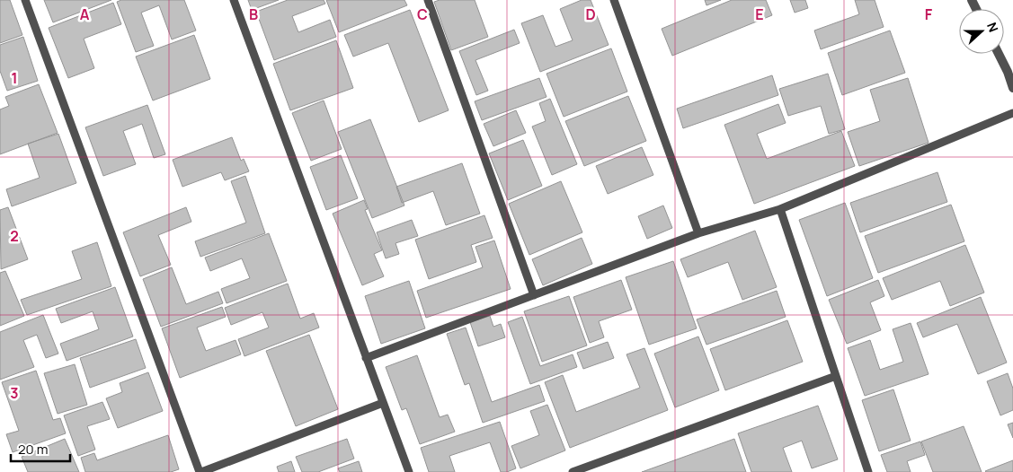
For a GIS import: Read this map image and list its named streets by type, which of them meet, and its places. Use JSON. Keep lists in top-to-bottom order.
{
  "scale_bar": "20 m",
  "north": "right",
  "grid": {
    "columns": [
      "A",
      "B",
      "C",
      "D",
      "E",
      "F"
    ],
    "rows": ["1", "2", "3"]
  }
}
